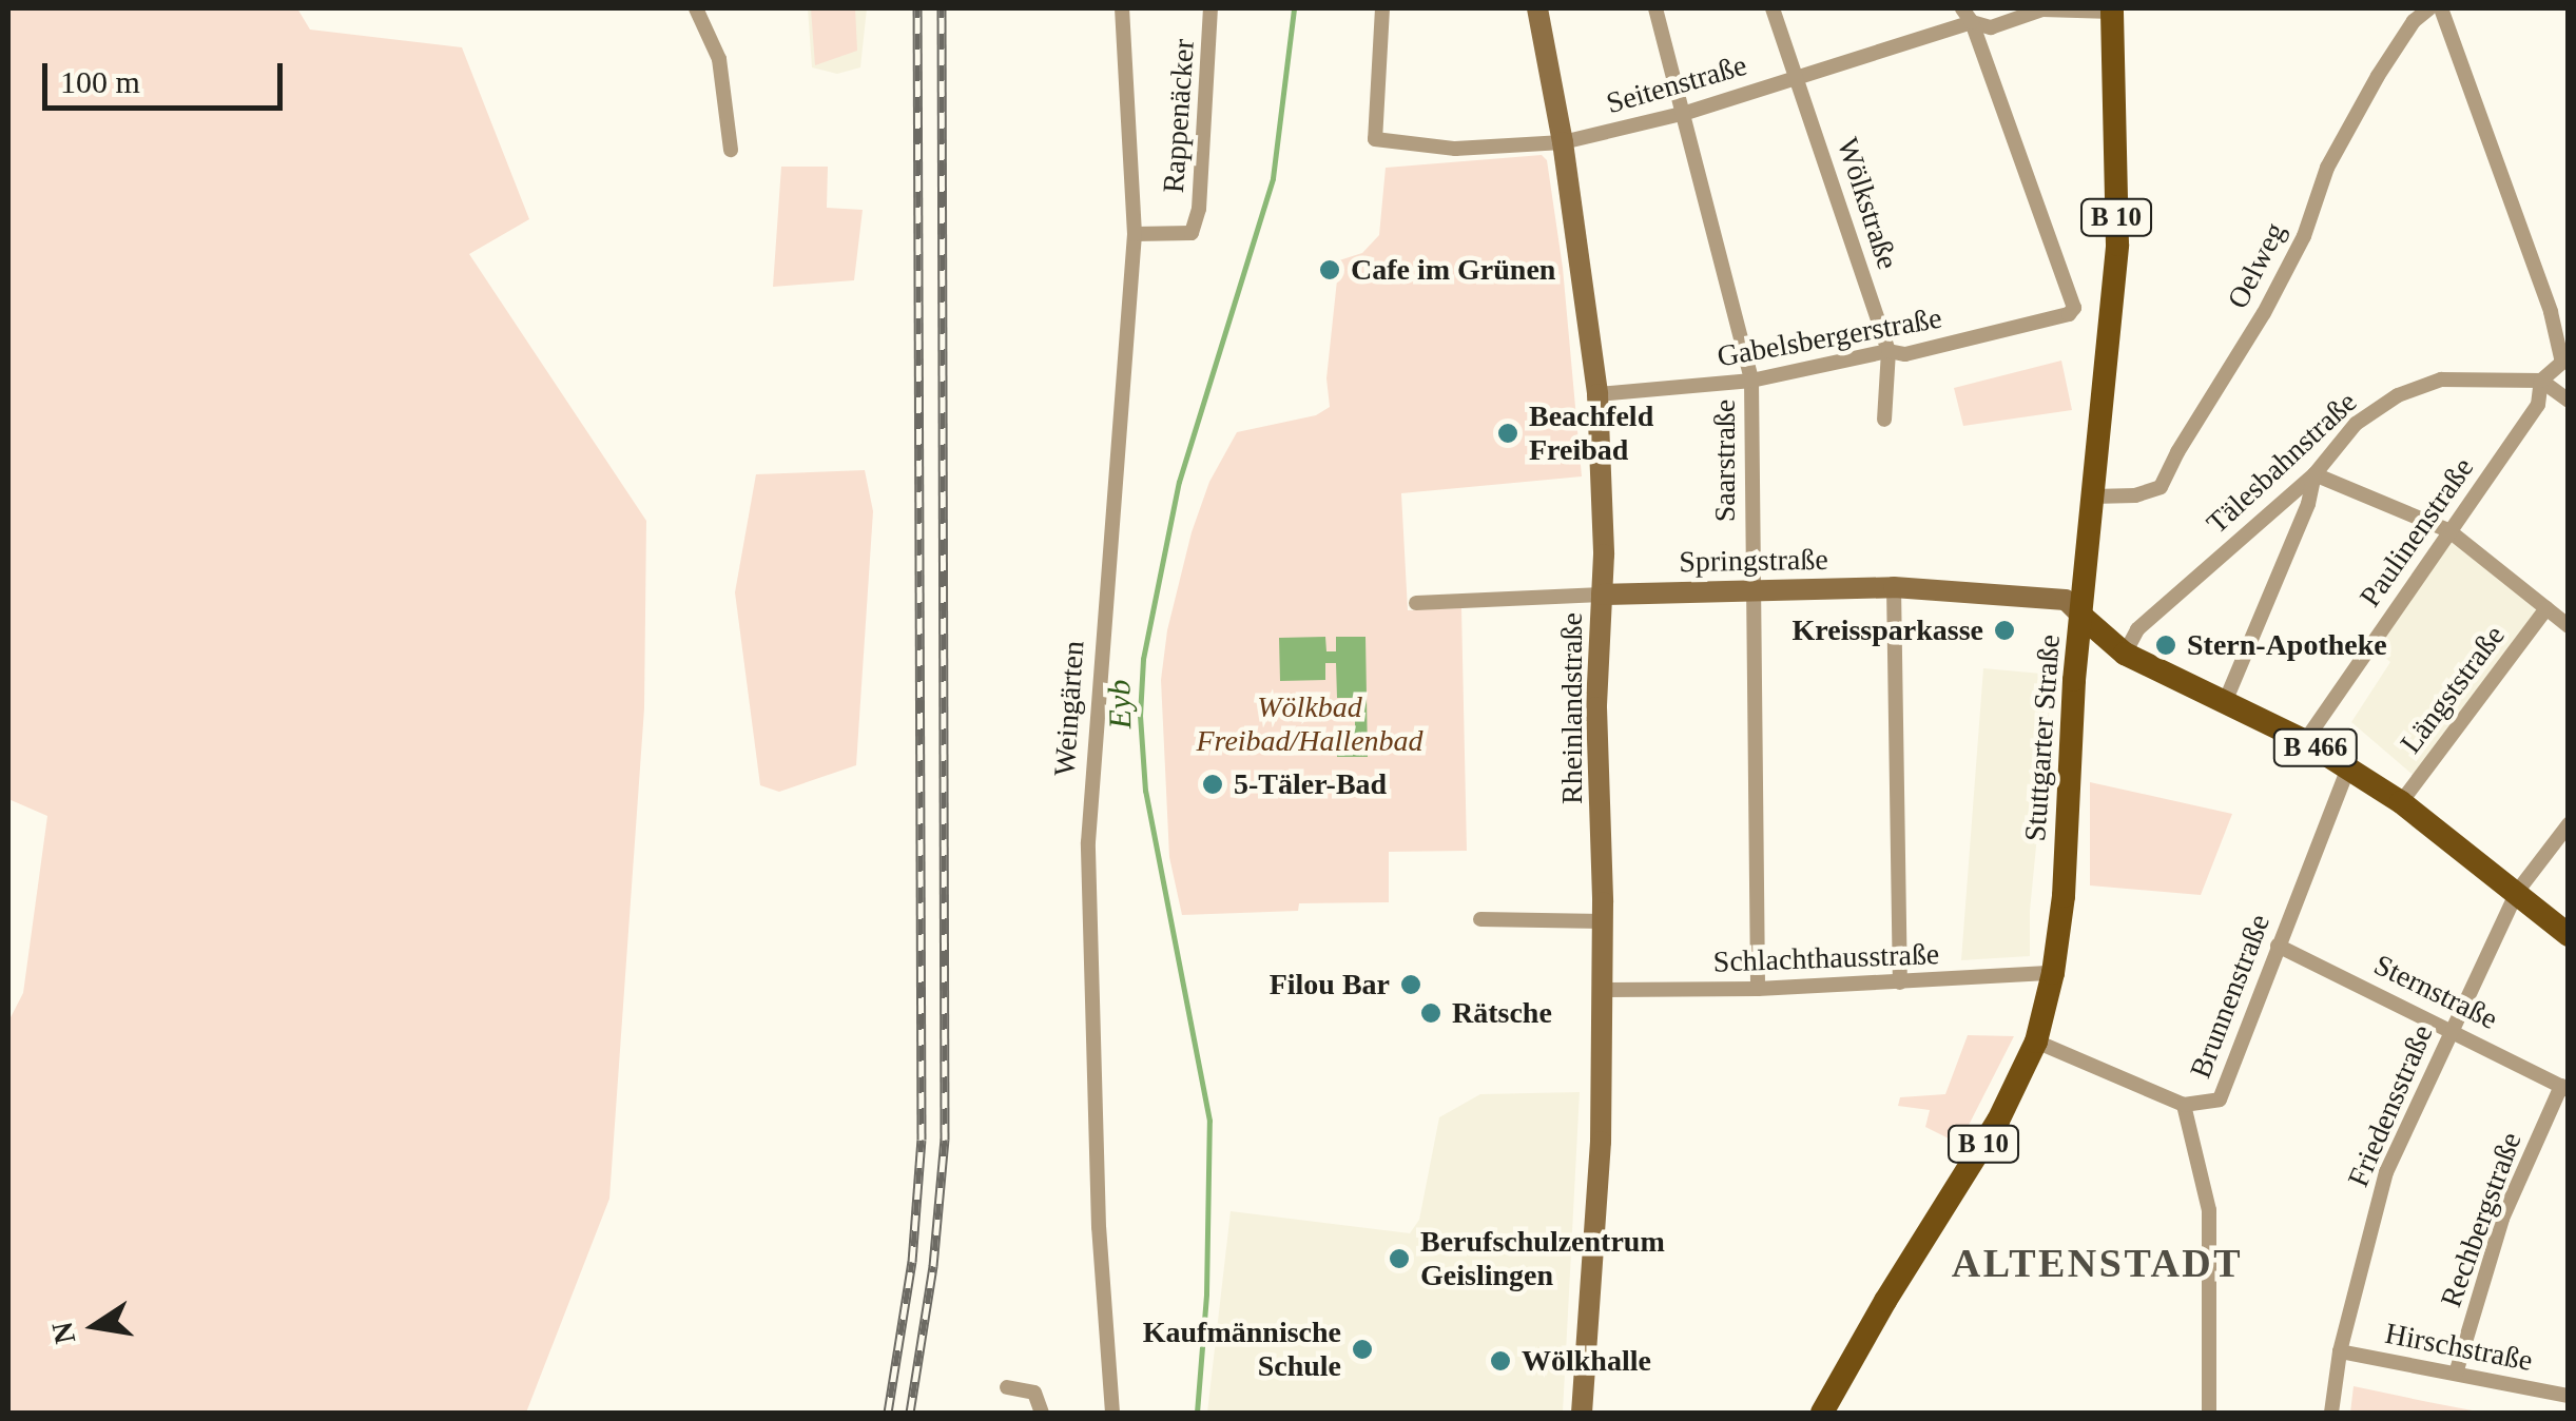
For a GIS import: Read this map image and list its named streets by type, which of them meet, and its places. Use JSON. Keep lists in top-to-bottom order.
{
  "streets": {
    "main road": [
      "B 10",
      "Springstraße",
      "Rheinlandstraße",
      "Stuttgarter Straße",
      "B 466"
    ],
    "street": [
      "Seitenstraße",
      "Rappenäcker",
      "Wölkstraße",
      "Oelweg",
      "Gabelsbergerstraße",
      "Saarstraße",
      "Tälesbahnstraße",
      "Paulinenstraße",
      "Längststraße",
      "Weingärten",
      "Schlachthausstraße",
      "Sternstraße",
      "Brunnenstraße",
      "Friedensstraße",
      "Rechbergstraße",
      "Hirschstraße"
    ]
  },
  "crossings": [
    ["Seitenstraße", "Wölkstraße"],
    ["Seitenstraße", "Gabelsbergerstraße"],
    ["Seitenstraße", "Saarstraße"],
    ["Seitenstraße", "Rheinlandstraße"],
    ["Seitenstraße", "Stuttgarter Straße"],
    ["Rappenäcker", "Weingärten"],
    ["Wölkstraße", "Gabelsbergerstraße"],
    ["Oelweg", "Stuttgarter Straße"],
    ["Gabelsbergerstraße", "Saarstraße"],
    ["Gabelsbergerstraße", "Rheinlandstraße"],
    ["Saarstraße", "Springstraße"],
    ["Saarstraße", "Schlachthausstraße"],
    ["Tälesbahnstraße", "Paulinenstraße"],
    ["Tälesbahnstraße", "B 466"],
    ["Paulinenstraße", "B 466"],
    ["Springstraße", "Rheinlandstraße"],
    ["Springstraße", "Stuttgarter Straße"],
    ["Springstraße", "B 466"],
    ["Längststraße", "B 466"],
    ["Rheinlandstraße", "Schlachthausstraße"],
    ["Stuttgarter Straße", "B 466"],
    ["Stuttgarter Straße", "Schlachthausstraße"],
    ["B 466", "Brunnenstraße"],
    ["B 466", "Friedensstraße"],
    ["Sternstraße", "Brunnenstraße"],
    ["Sternstraße", "Friedensstraße"],
    ["Sternstraße", "Rechbergstraße"],
    ["Friedensstraße", "Hirschstraße"],
    ["Rechbergstraße", "Hirschstraße"]
  ],
  "districts": ["ALTENSTADT"],
  "water": ["Eyb"],
  "parks": ["Wölkbad Freibad/Hallenbad"],
  "places": [
    "Cafe im Grünen",
    "Beachfeld Freibad",
    "Kreissparkasse",
    "Stern-Apotheke",
    "5-Täler-Bad",
    "Filou Bar",
    "Rätsche",
    "Berufschulzentrum Geislingen",
    "Kaufmännische Schule",
    "Wölkhalle"
  ],
  "scale_bar": "100 m",
  "north": "left"
}
